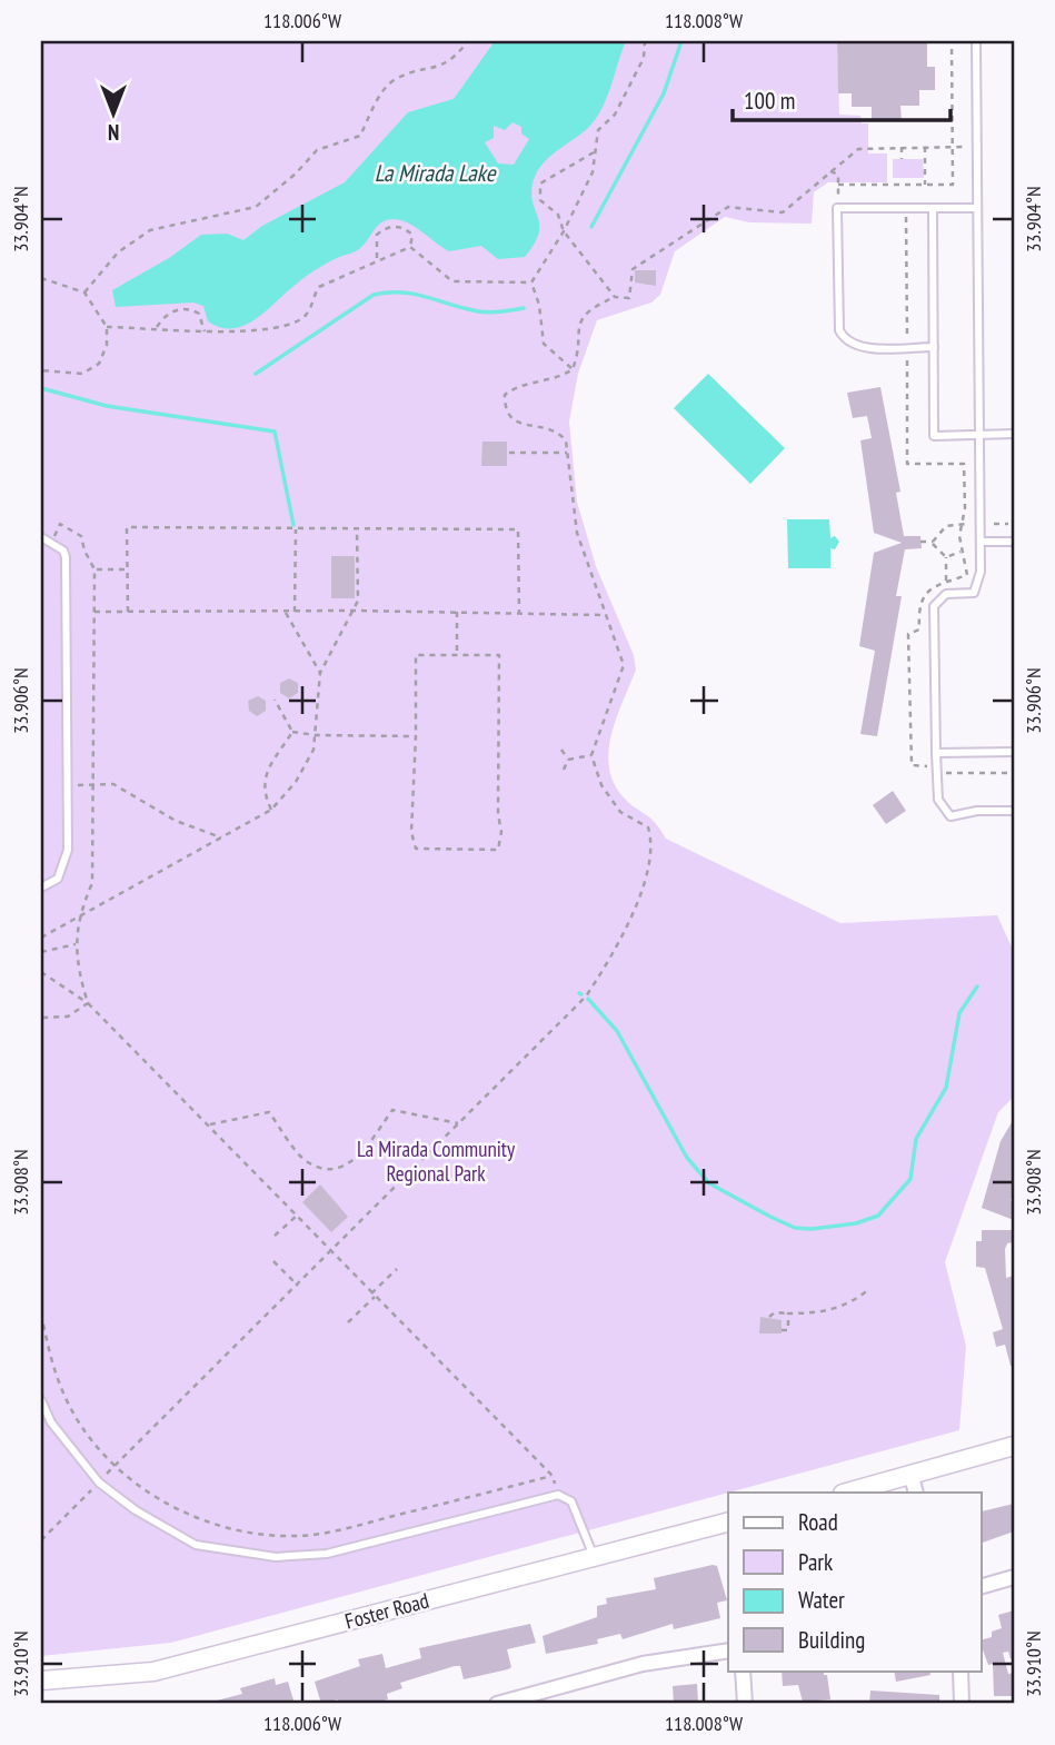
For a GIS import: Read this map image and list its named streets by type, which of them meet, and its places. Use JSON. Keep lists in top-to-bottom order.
{
  "streets": {
    "street": ["Foster Road"]
  },
  "water": ["La Mirada Lake"],
  "parks": ["La Mirada Community Regional Park"],
  "legend": [
    "Road",
    "Park",
    "Water",
    "Building"
  ],
  "scale_bar": "100 m",
  "north": "bottom",
  "coordinates": [
    "118.006°W",
    "118.008°W",
    "33.904°N",
    "33.906°N",
    "33.908°N",
    "33.910°N"
  ]
}
